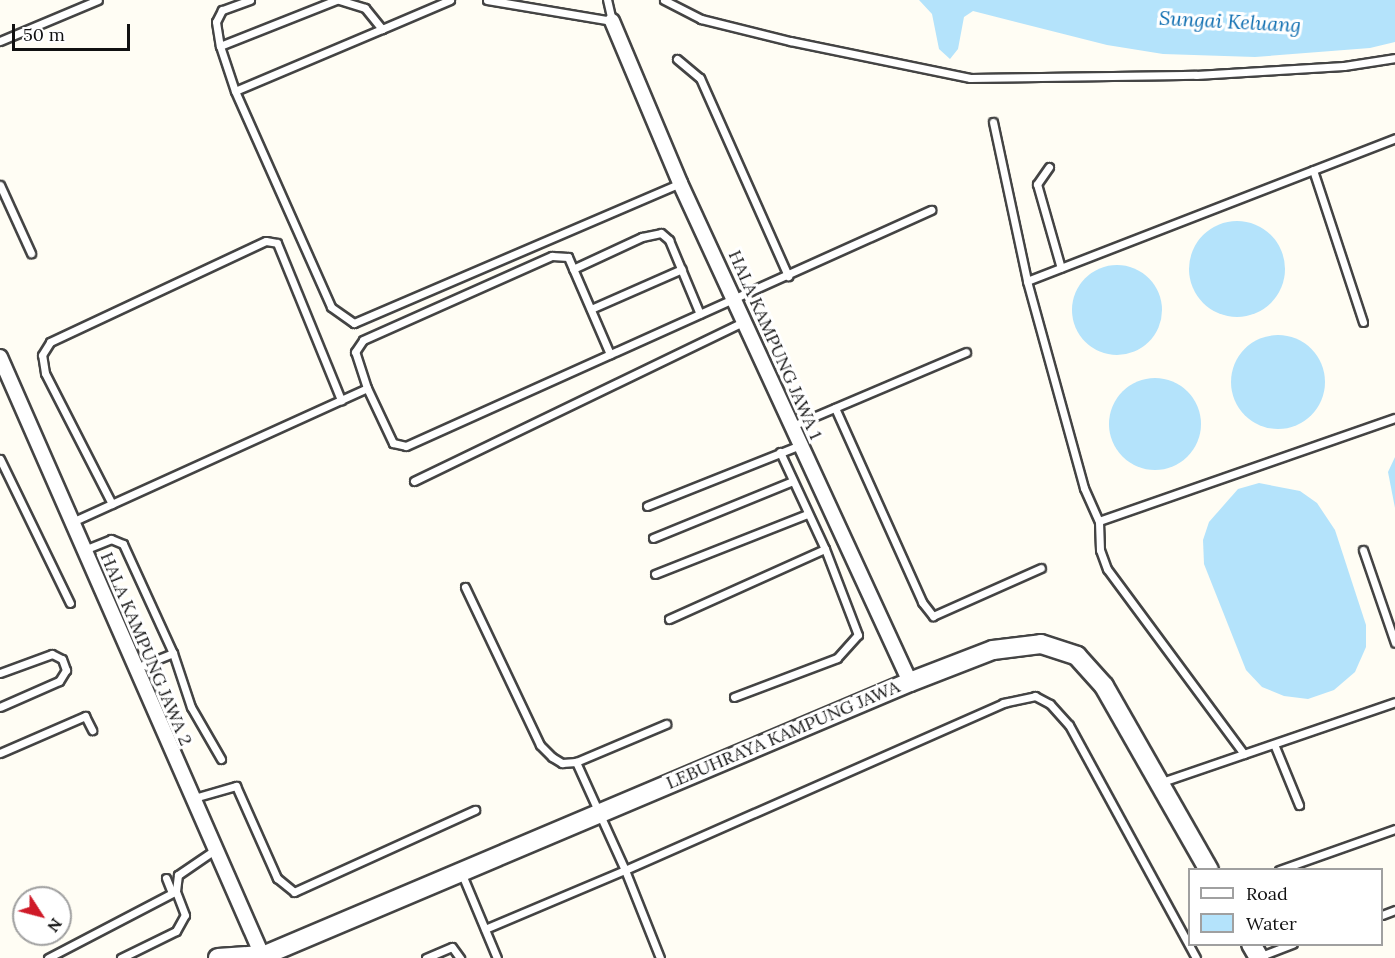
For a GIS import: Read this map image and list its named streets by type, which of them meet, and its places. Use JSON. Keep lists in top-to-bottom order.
{
  "streets": {
    "street": ["HALA KAMPUNG JAWA 1", "HALA KAMPUNG JAWA 2", "LEBUHRAYA KAMPUNG JAWA"]
  },
  "crossings": [
    ["HALA KAMPUNG JAWA 1", "LEBUHRAYA KAMPUNG JAWA"],
    ["HALA KAMPUNG JAWA 2", "LEBUHRAYA KAMPUNG JAWA"]
  ],
  "water": ["Sungai Keluang"],
  "legend": ["Road", "Water"],
  "scale_bar": "50 m",
  "north": "bottom right"
}
